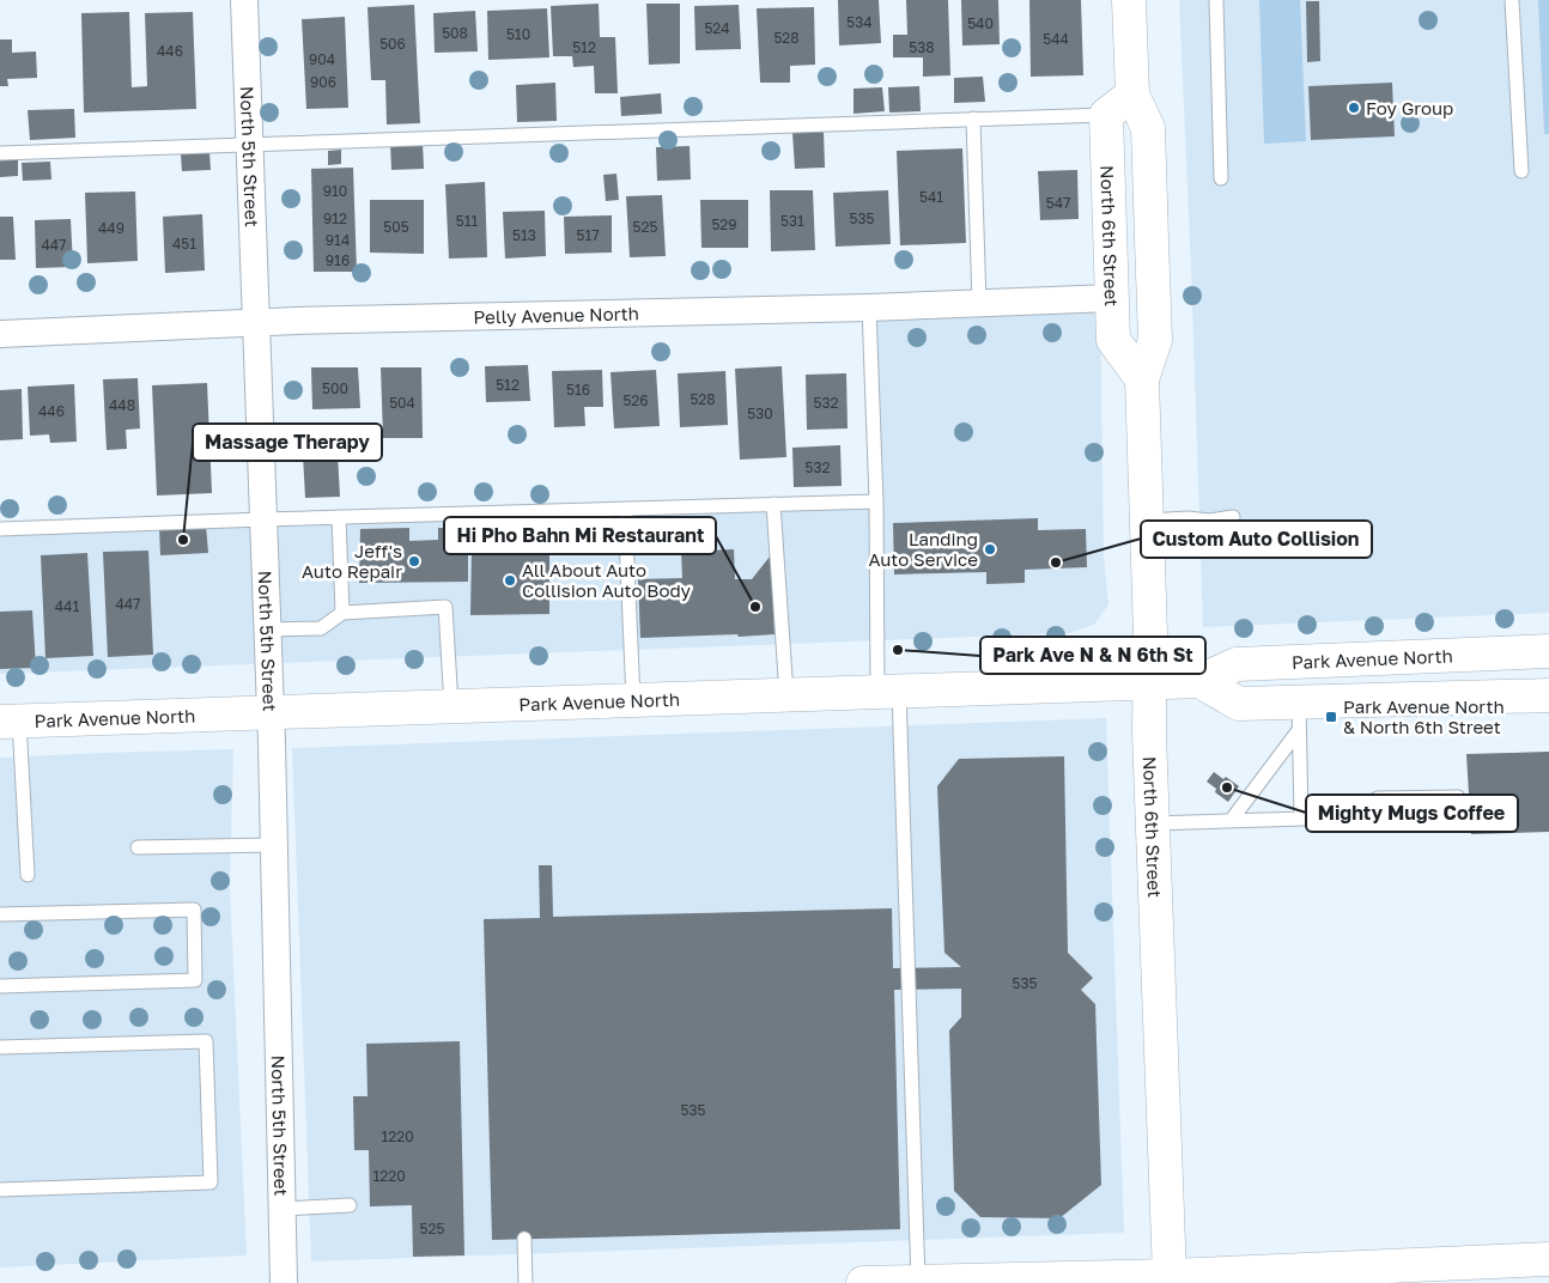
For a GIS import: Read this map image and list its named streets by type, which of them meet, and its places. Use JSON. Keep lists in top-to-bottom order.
{
  "streets": {
    "street": [
      "North 5th Street",
      "North 6th Street",
      "Pelly Avenue North",
      "Park Avenue North"
    ]
  },
  "crossings": [
    ["North 5th Street", "Pelly Avenue North"],
    ["North 5th Street", "Park Avenue North"],
    ["North 6th Street", "Pelly Avenue North"],
    ["North 6th Street", "Park Avenue North"]
  ],
  "places": {
    "other": [
      "Foy Group",
      "Massage Therapy",
      "Landing Auto Service",
      "Jeff's Auto Repair",
      "Custom Auto Collision",
      "All About Auto Collision Auto Body",
      "Hi Pho Bahn Mi Restaurant",
      "Park Ave N & N 6th St",
      "Mighty Mugs Coffee"
    ],
    "transit": ["Park Avenue North & North 6th Street"]
  },
  "house_numbers": [
    "534",
    "540",
    "524",
    "508",
    "510",
    "528",
    "544",
    "506",
    "512",
    "538",
    "446",
    "904",
    "906",
    "910",
    "541",
    "547",
    "912",
    "535",
    "511",
    "531",
    "529",
    "505",
    "525",
    "449",
    "513",
    "517",
    "914",
    "451",
    "447",
    "916",
    "512",
    "500",
    "516",
    "528",
    "526",
    "504",
    "532",
    "448",
    "446",
    "530",
    "532",
    "447",
    "441",
    "535",
    "535",
    "1220",
    "1220",
    "525"
  ]
}
